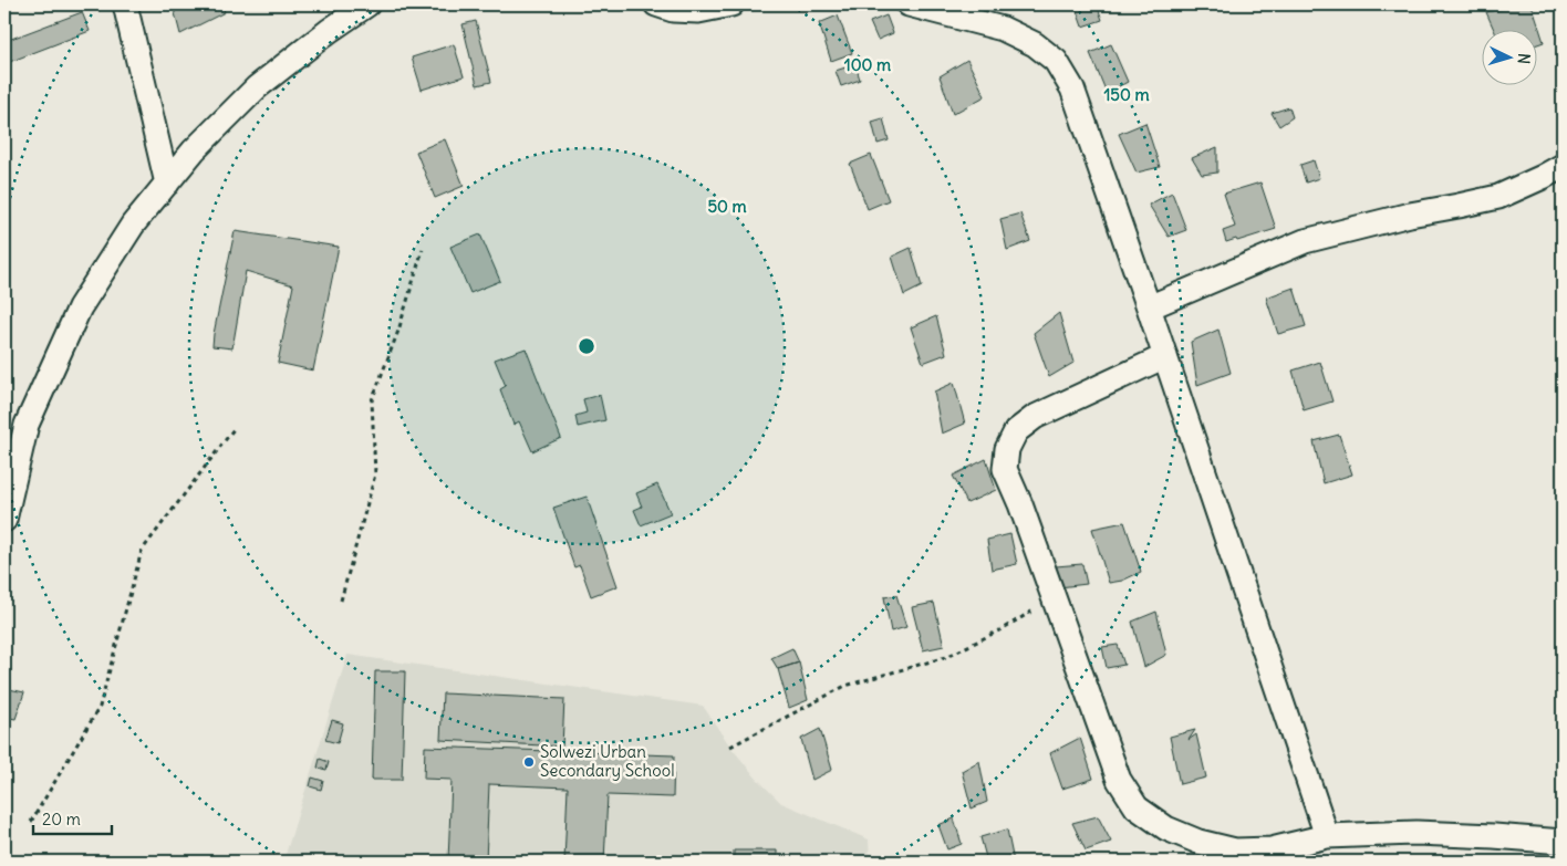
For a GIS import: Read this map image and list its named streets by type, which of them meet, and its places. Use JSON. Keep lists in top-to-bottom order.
{
  "places": ["Solwezi Urban Secondary School"],
  "scale_bar": "20 m",
  "north": "right",
  "rings": ["100 m", "150 m", "50 m"]
}
